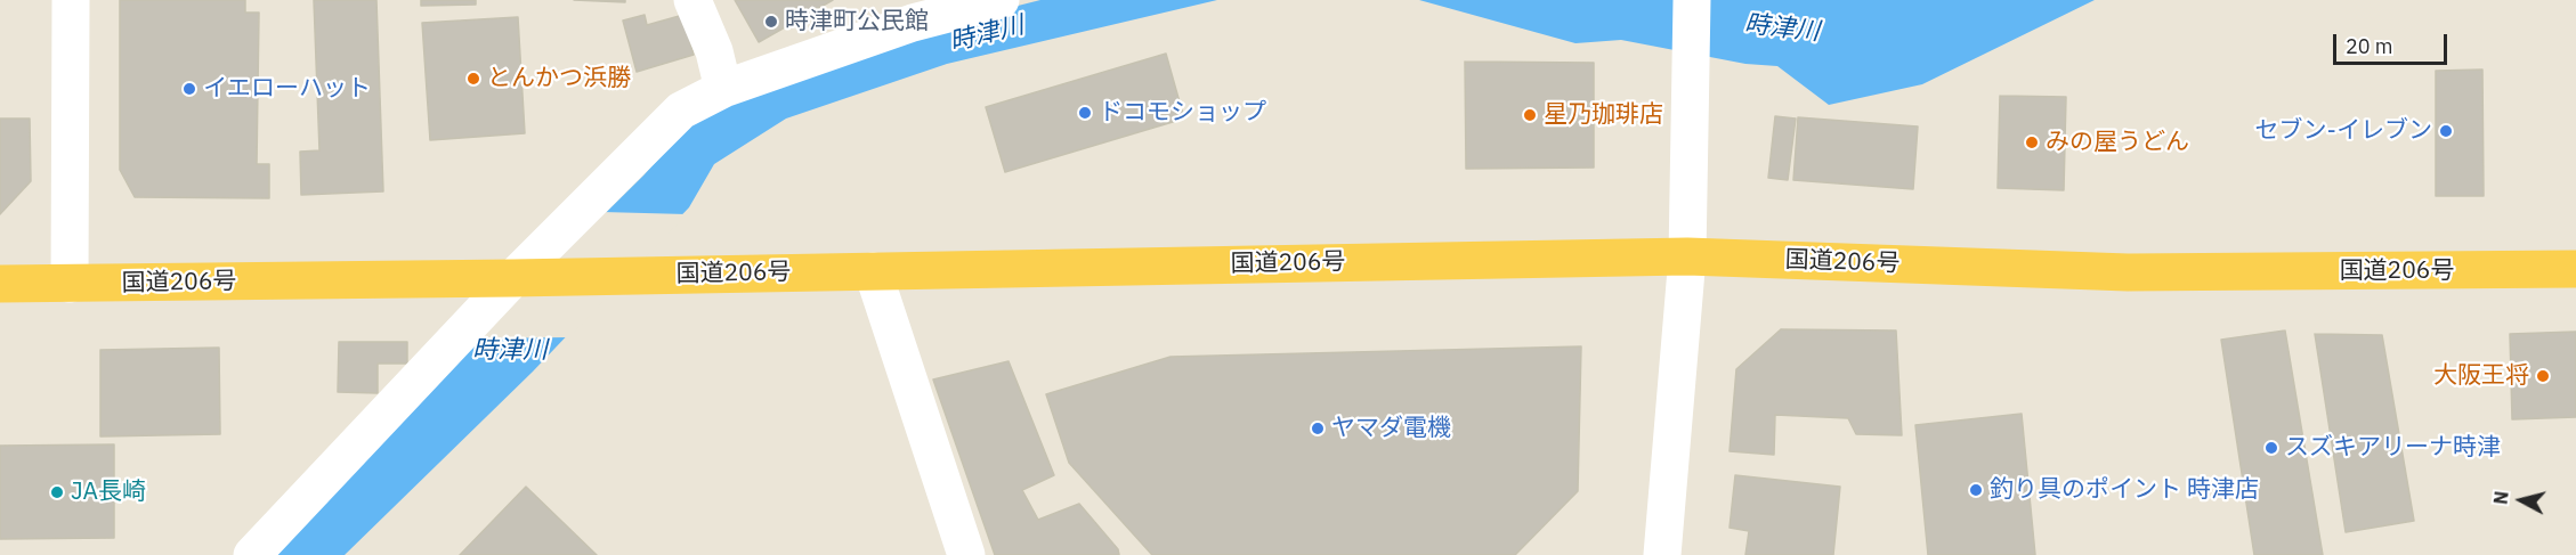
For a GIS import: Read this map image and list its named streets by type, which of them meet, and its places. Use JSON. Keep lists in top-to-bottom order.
{
  "streets": {
    "highway": ["国道206号"]
  },
  "water": ["時津川"],
  "places": [
    "時津町公民館",
    "とんかつ浜勝",
    "イエローハット",
    "ドコモショップ",
    "星乃珈琲店",
    "セブン-イレブン",
    "みの屋うどん",
    "大阪王将",
    "ヤマダ電機",
    "スズキアリーナ時津",
    "釣り具のポイント 時津店",
    "JA長崎"
  ],
  "scale_bar": "20 m",
  "north": "left"
}
